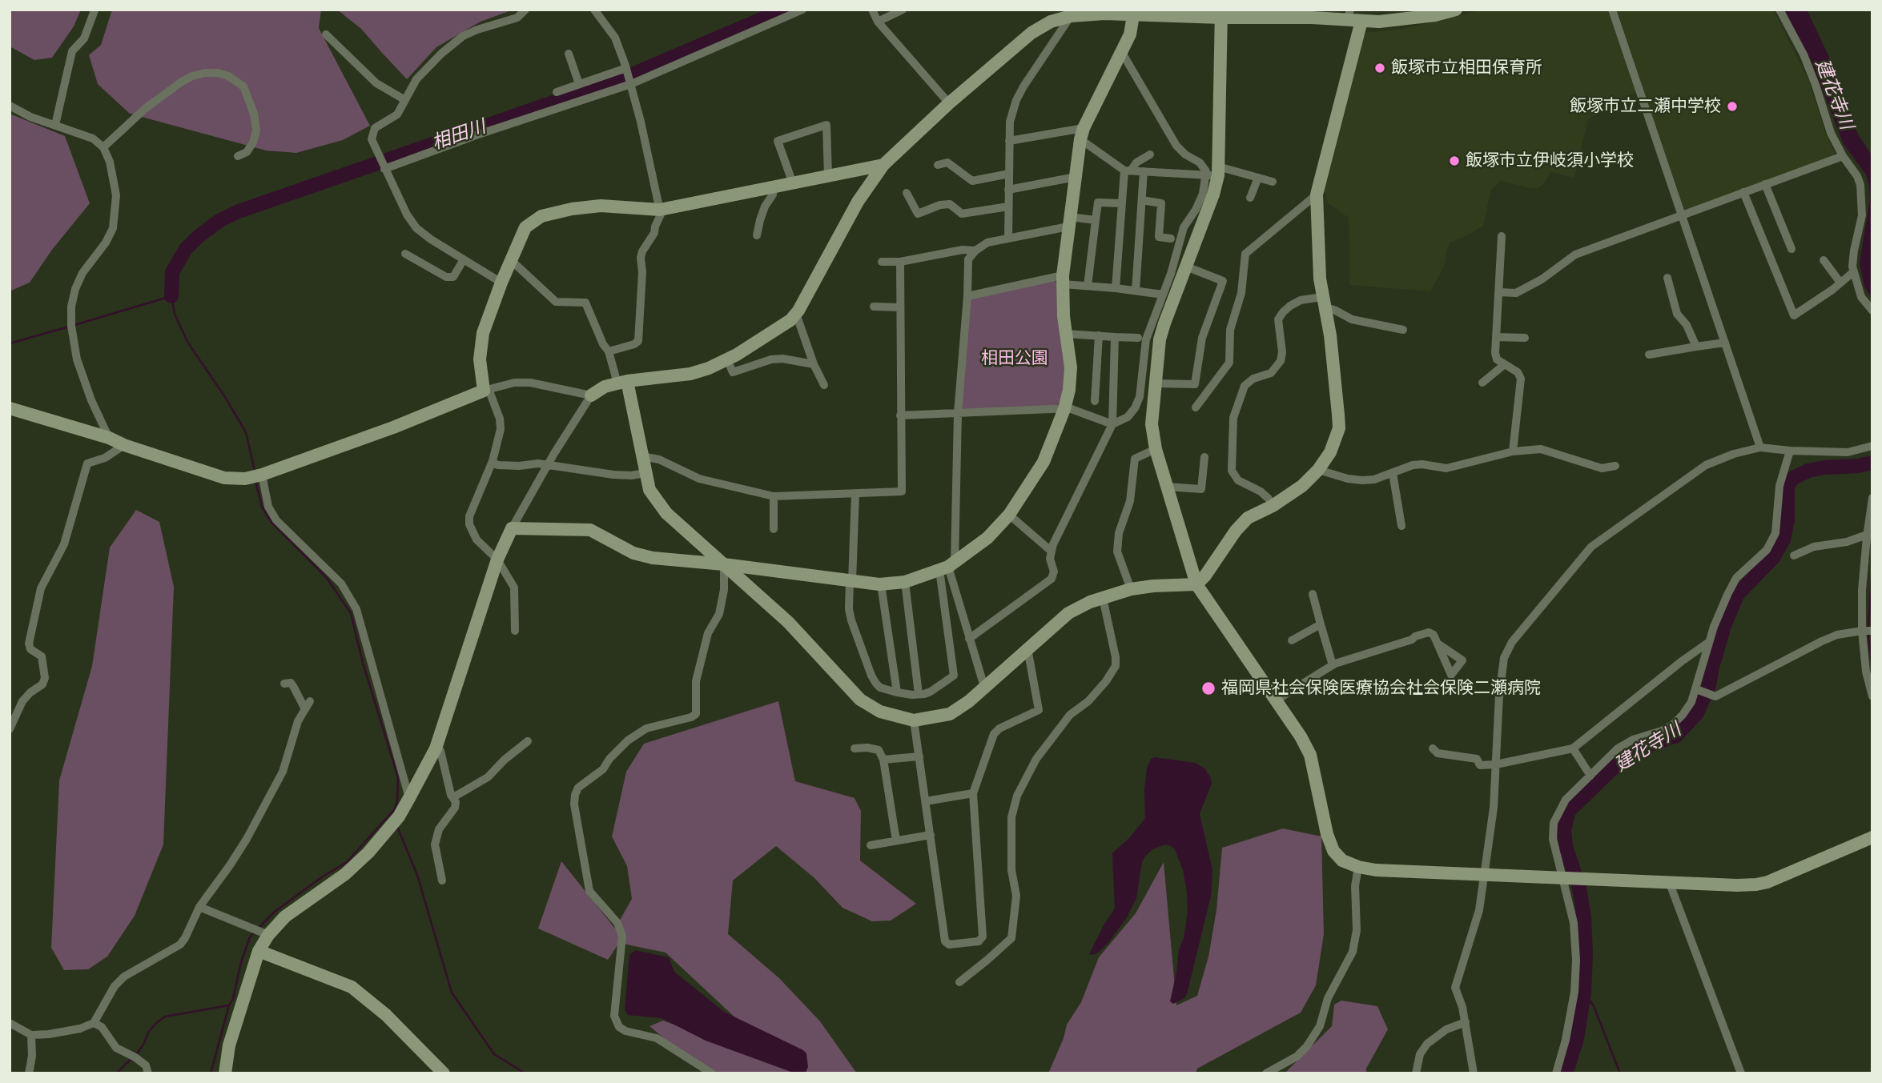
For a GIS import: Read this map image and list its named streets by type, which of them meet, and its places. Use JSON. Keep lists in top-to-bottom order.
{
  "water": ["建花寺川", "相田川"],
  "parks": ["相田公園"],
  "places": [
    "飯塚市立相田保育所",
    "飯塚市立二瀬中学校",
    "飯塚市立伊岐須小学校",
    "福岡県社会保険医療協会社会保険二瀬病院"
  ]
}
